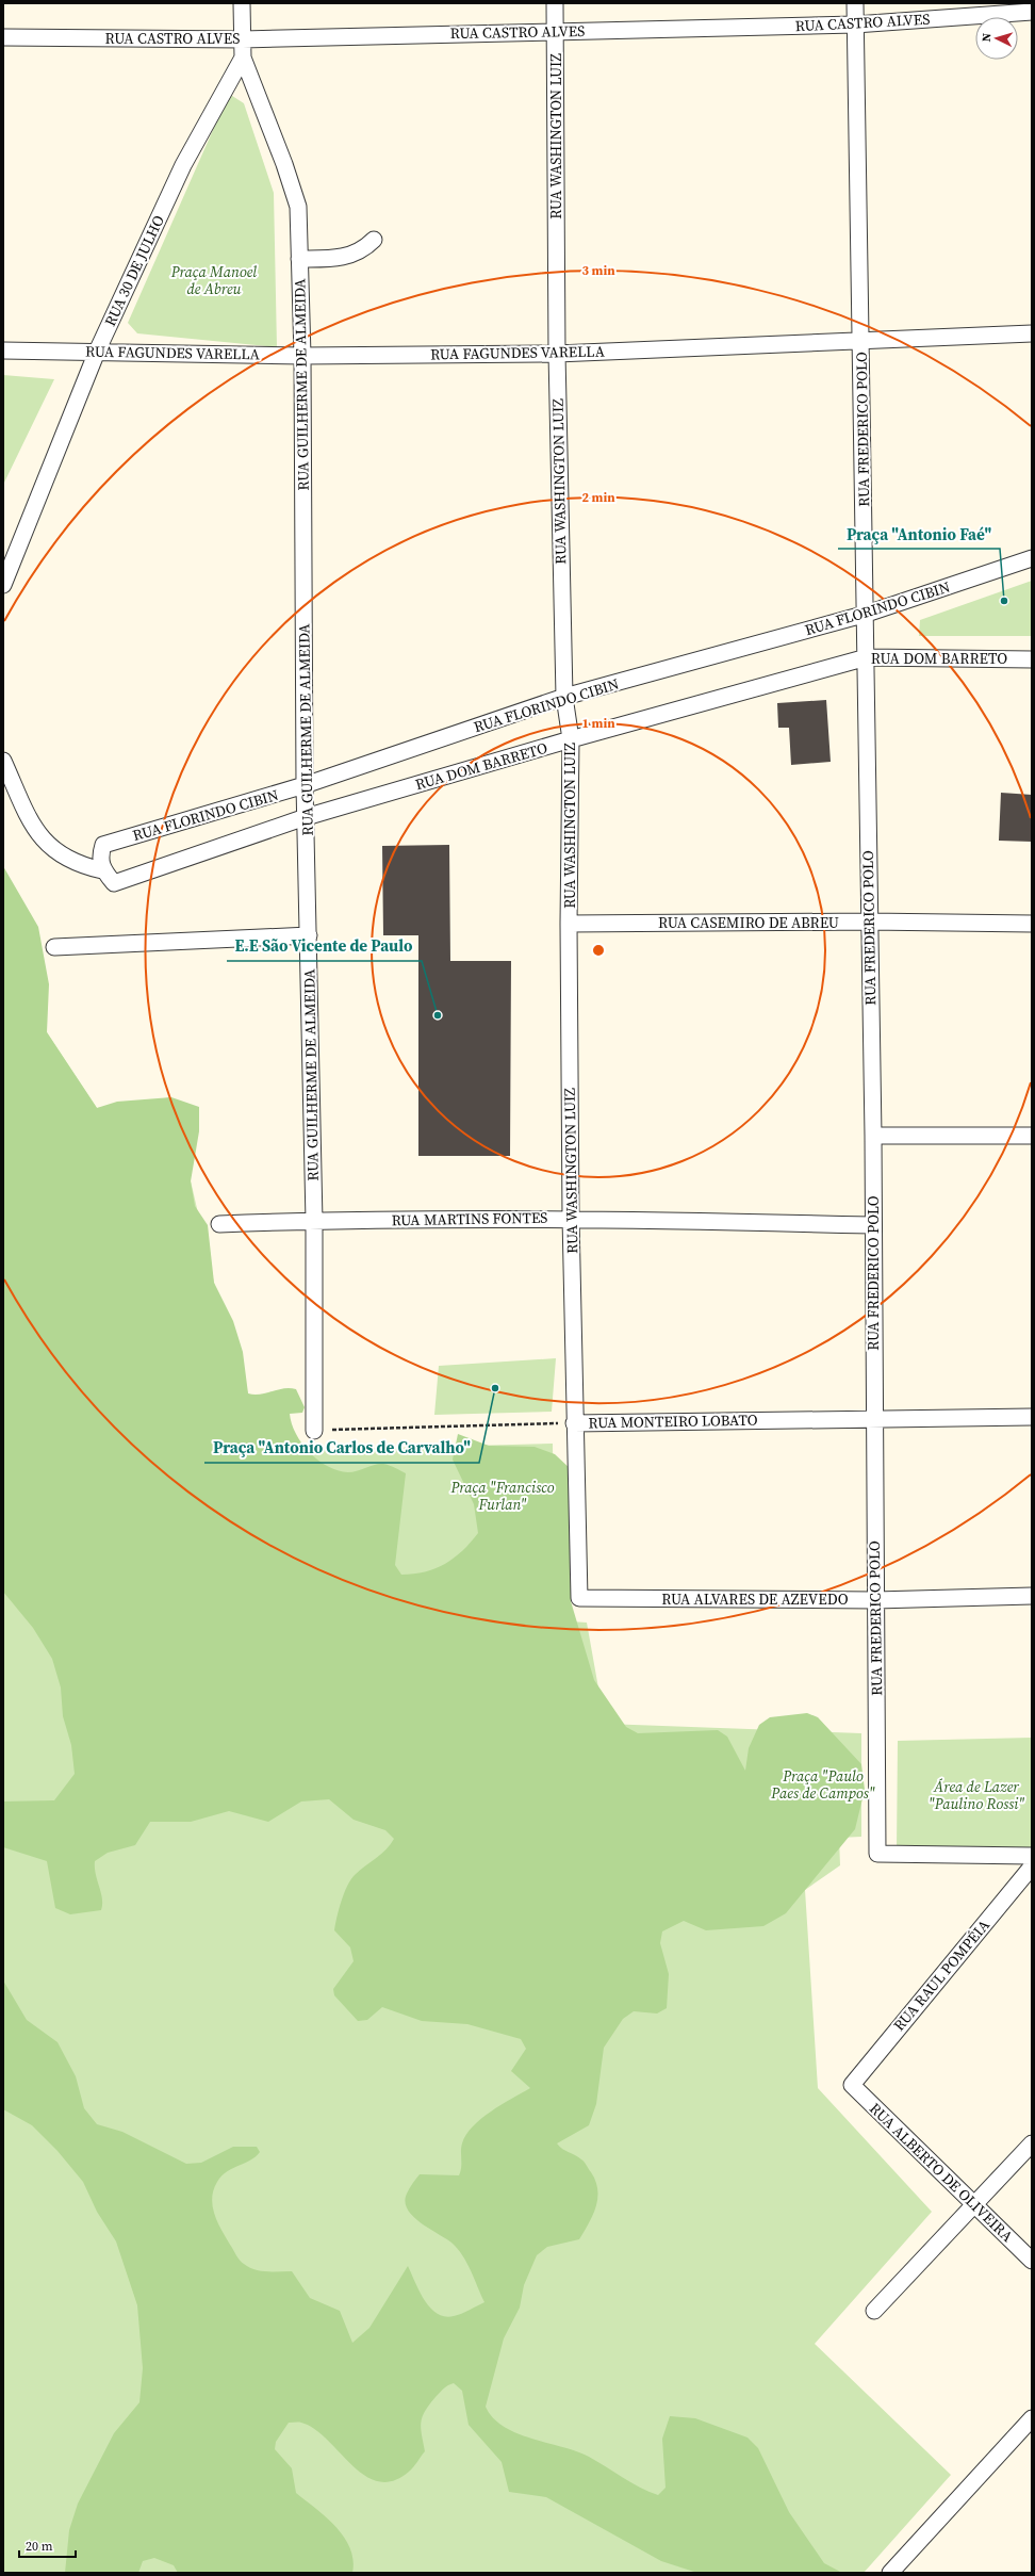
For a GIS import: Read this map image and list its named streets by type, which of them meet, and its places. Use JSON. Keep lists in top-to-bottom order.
{
  "streets": {
    "street": [
      "RUA CASTRO ALVES",
      "RUA WASHINGTON LUIZ",
      "RUA 30 DE JULHO",
      "RUA FAGUNDES VARELLA",
      "RUA GUILHERME DE ALMEIDA",
      "RUA FREDERICO POLO",
      "RUA FLORINDO CIBIN",
      "RUA DOM BARRETO",
      "RUA CASEMIRO DE ABREU",
      "RUA MARTINS FONTES",
      "RUA MONTEIRO LOBATO",
      "RUA ALVARES DE AZEVEDO",
      "RUA RAUL POMPÉIA",
      "RUA ALBERTO DE OLIVEIRA"
    ]
  },
  "crossings": [
    ["RUA CASTRO ALVES", "RUA WASHINGTON LUIZ"],
    ["RUA CASTRO ALVES", "RUA GUILHERME DE ALMEIDA"],
    ["RUA CASTRO ALVES", "RUA FREDERICO POLO"],
    ["RUA WASHINGTON LUIZ", "RUA FAGUNDES VARELLA"],
    ["RUA WASHINGTON LUIZ", "RUA FLORINDO CIBIN"],
    ["RUA WASHINGTON LUIZ", "RUA DOM BARRETO"],
    ["RUA WASHINGTON LUIZ", "RUA CASEMIRO DE ABREU"],
    ["RUA WASHINGTON LUIZ", "RUA MARTINS FONTES"],
    ["RUA WASHINGTON LUIZ", "RUA MONTEIRO LOBATO"],
    ["RUA WASHINGTON LUIZ", "RUA ALVARES DE AZEVEDO"],
    ["RUA 30 DE JULHO", "RUA FAGUNDES VARELLA"],
    ["RUA 30 DE JULHO", "RUA GUILHERME DE ALMEIDA"],
    ["RUA FAGUNDES VARELLA", "RUA GUILHERME DE ALMEIDA"],
    ["RUA FAGUNDES VARELLA", "RUA FREDERICO POLO"],
    ["RUA GUILHERME DE ALMEIDA", "RUA FLORINDO CIBIN"],
    ["RUA GUILHERME DE ALMEIDA", "RUA DOM BARRETO"],
    ["RUA GUILHERME DE ALMEIDA", "RUA MARTINS FONTES"],
    ["RUA GUILHERME DE ALMEIDA", "RUA MONTEIRO LOBATO"],
    ["RUA FREDERICO POLO", "RUA FLORINDO CIBIN"],
    ["RUA FREDERICO POLO", "RUA DOM BARRETO"],
    ["RUA FREDERICO POLO", "RUA CASEMIRO DE ABREU"],
    ["RUA FREDERICO POLO", "RUA MARTINS FONTES"],
    ["RUA FREDERICO POLO", "RUA MONTEIRO LOBATO"],
    ["RUA FREDERICO POLO", "RUA ALVARES DE AZEVEDO"],
    ["RUA FLORINDO CIBIN", "RUA DOM BARRETO"],
    ["RUA RAUL POMPÉIA", "RUA ALBERTO DE OLIVEIRA"]
  ],
  "parks": [
    "Praça Manoel de Abreu",
    "Praça \"Francisco Furlan\"",
    "Praça \"Paulo Paes de Campos\"",
    "Área de Lazer \"Paulino Rossi\""
  ],
  "places": ["Praça \"Antonio Faé\"", "E.E São Vicente de Paulo", "Praça \"Antonio Carlos de Carvalho\""],
  "scale_bar": "20 m",
  "north": "left",
  "rings": ["3 min", "2 min", "1 min"]
}
